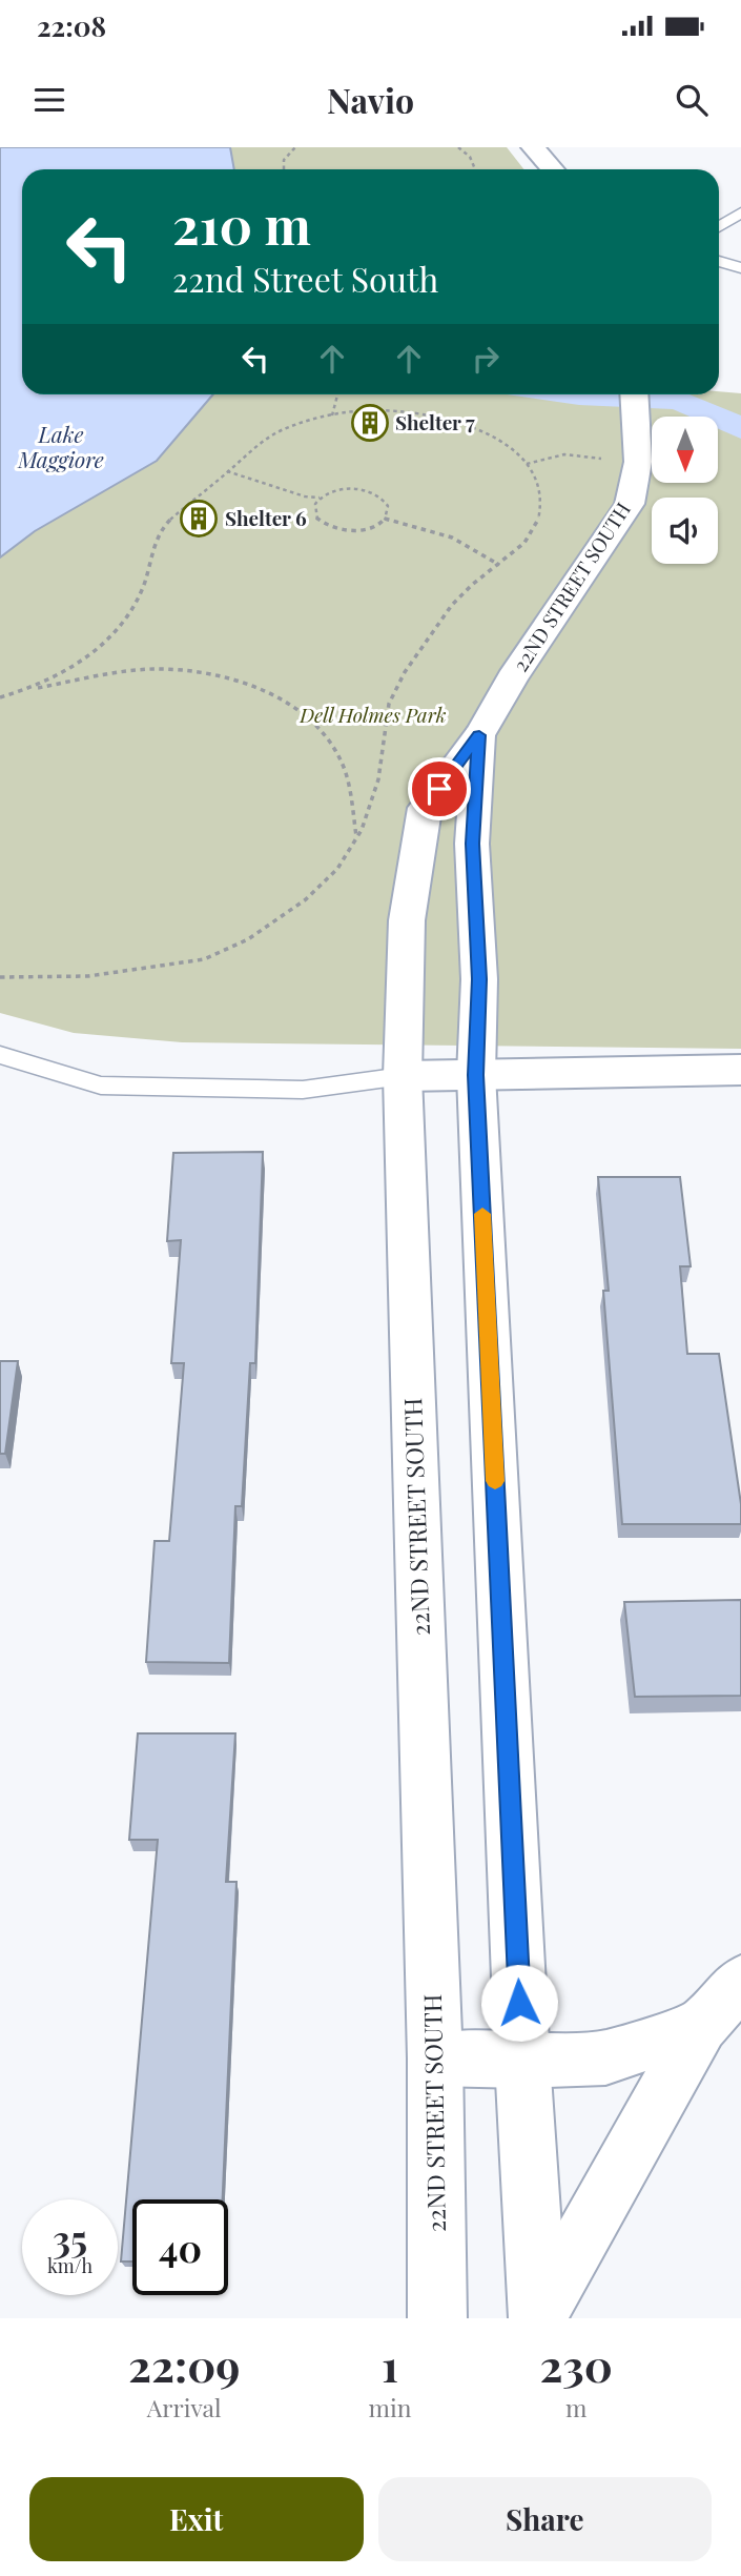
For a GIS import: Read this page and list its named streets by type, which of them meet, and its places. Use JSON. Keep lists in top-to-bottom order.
{
  "streets": {
    "street": ["22ND STREET SOUTH"]
  },
  "water": ["Lake Maggiore"],
  "parks": ["Dell Holmes Park"],
  "places": {
    "building": ["Shelter 7", "Shelter 6"]
  },
  "north": "bottom",
  "page": {
    "status": "22:08",
    "header": "Navio",
    "turn": ["210 m", "22nd Street South"],
    "speed": "35 km/h",
    "limit": "40",
    "eta": [
      "22:09",
      "Arrival",
      "1",
      "min",
      "230",
      "m"
    ],
    "buttons": ["Exit", "Share"]
  }
}
